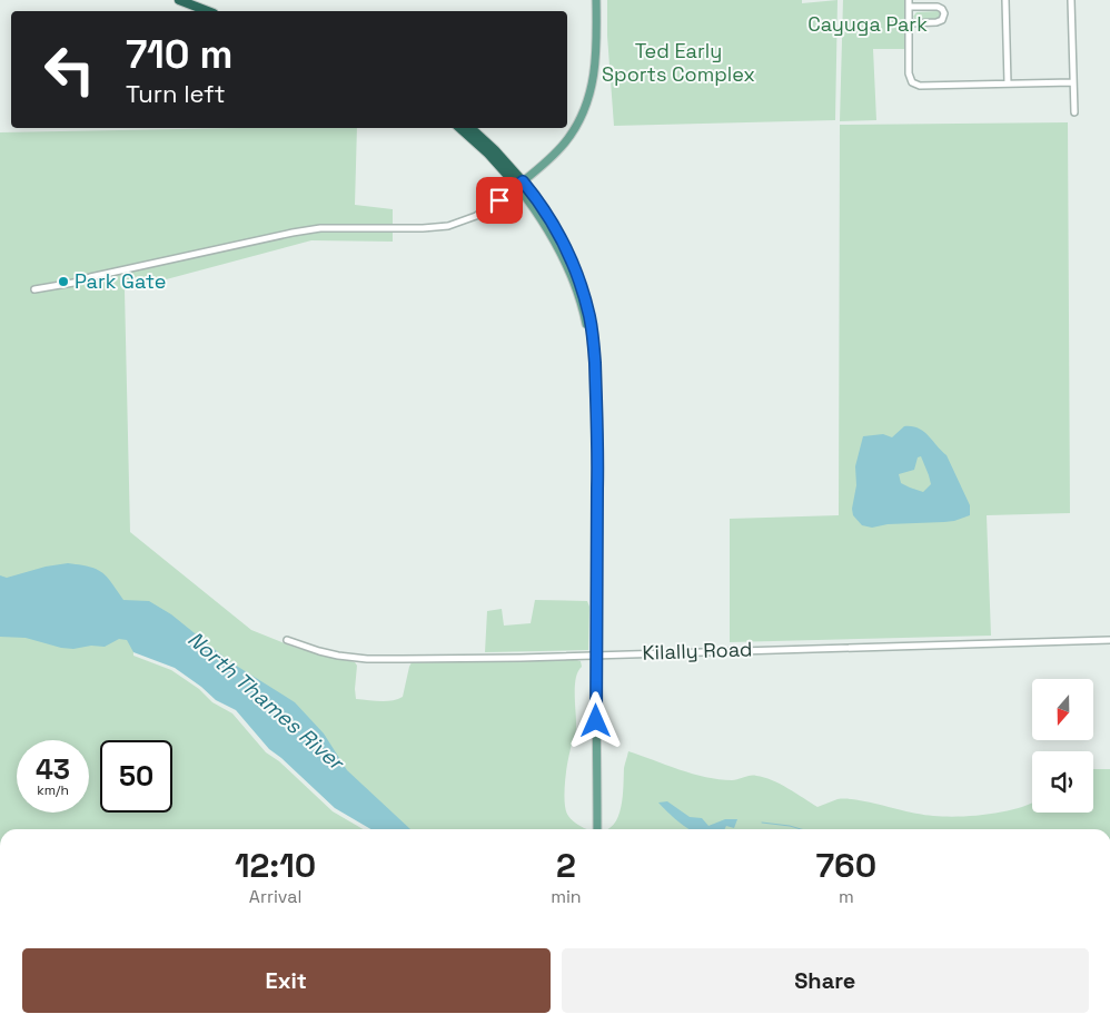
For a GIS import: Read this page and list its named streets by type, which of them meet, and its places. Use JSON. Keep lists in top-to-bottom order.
{
  "streets": {
    "street": ["Kilally Road"]
  },
  "water": ["North Thames River"],
  "parks": ["Cayuga Park", "Ted Early Sports Complex"],
  "places": ["Park Gate"],
  "north": "bottom",
  "page": {
    "turn": ["710 m", "Turn left"],
    "speed": "43 km/h",
    "limit": "50",
    "eta": [
      "12:10",
      "Arrival",
      "2",
      "min",
      "760",
      "m"
    ],
    "buttons": ["Exit", "Share"]
  }
}
